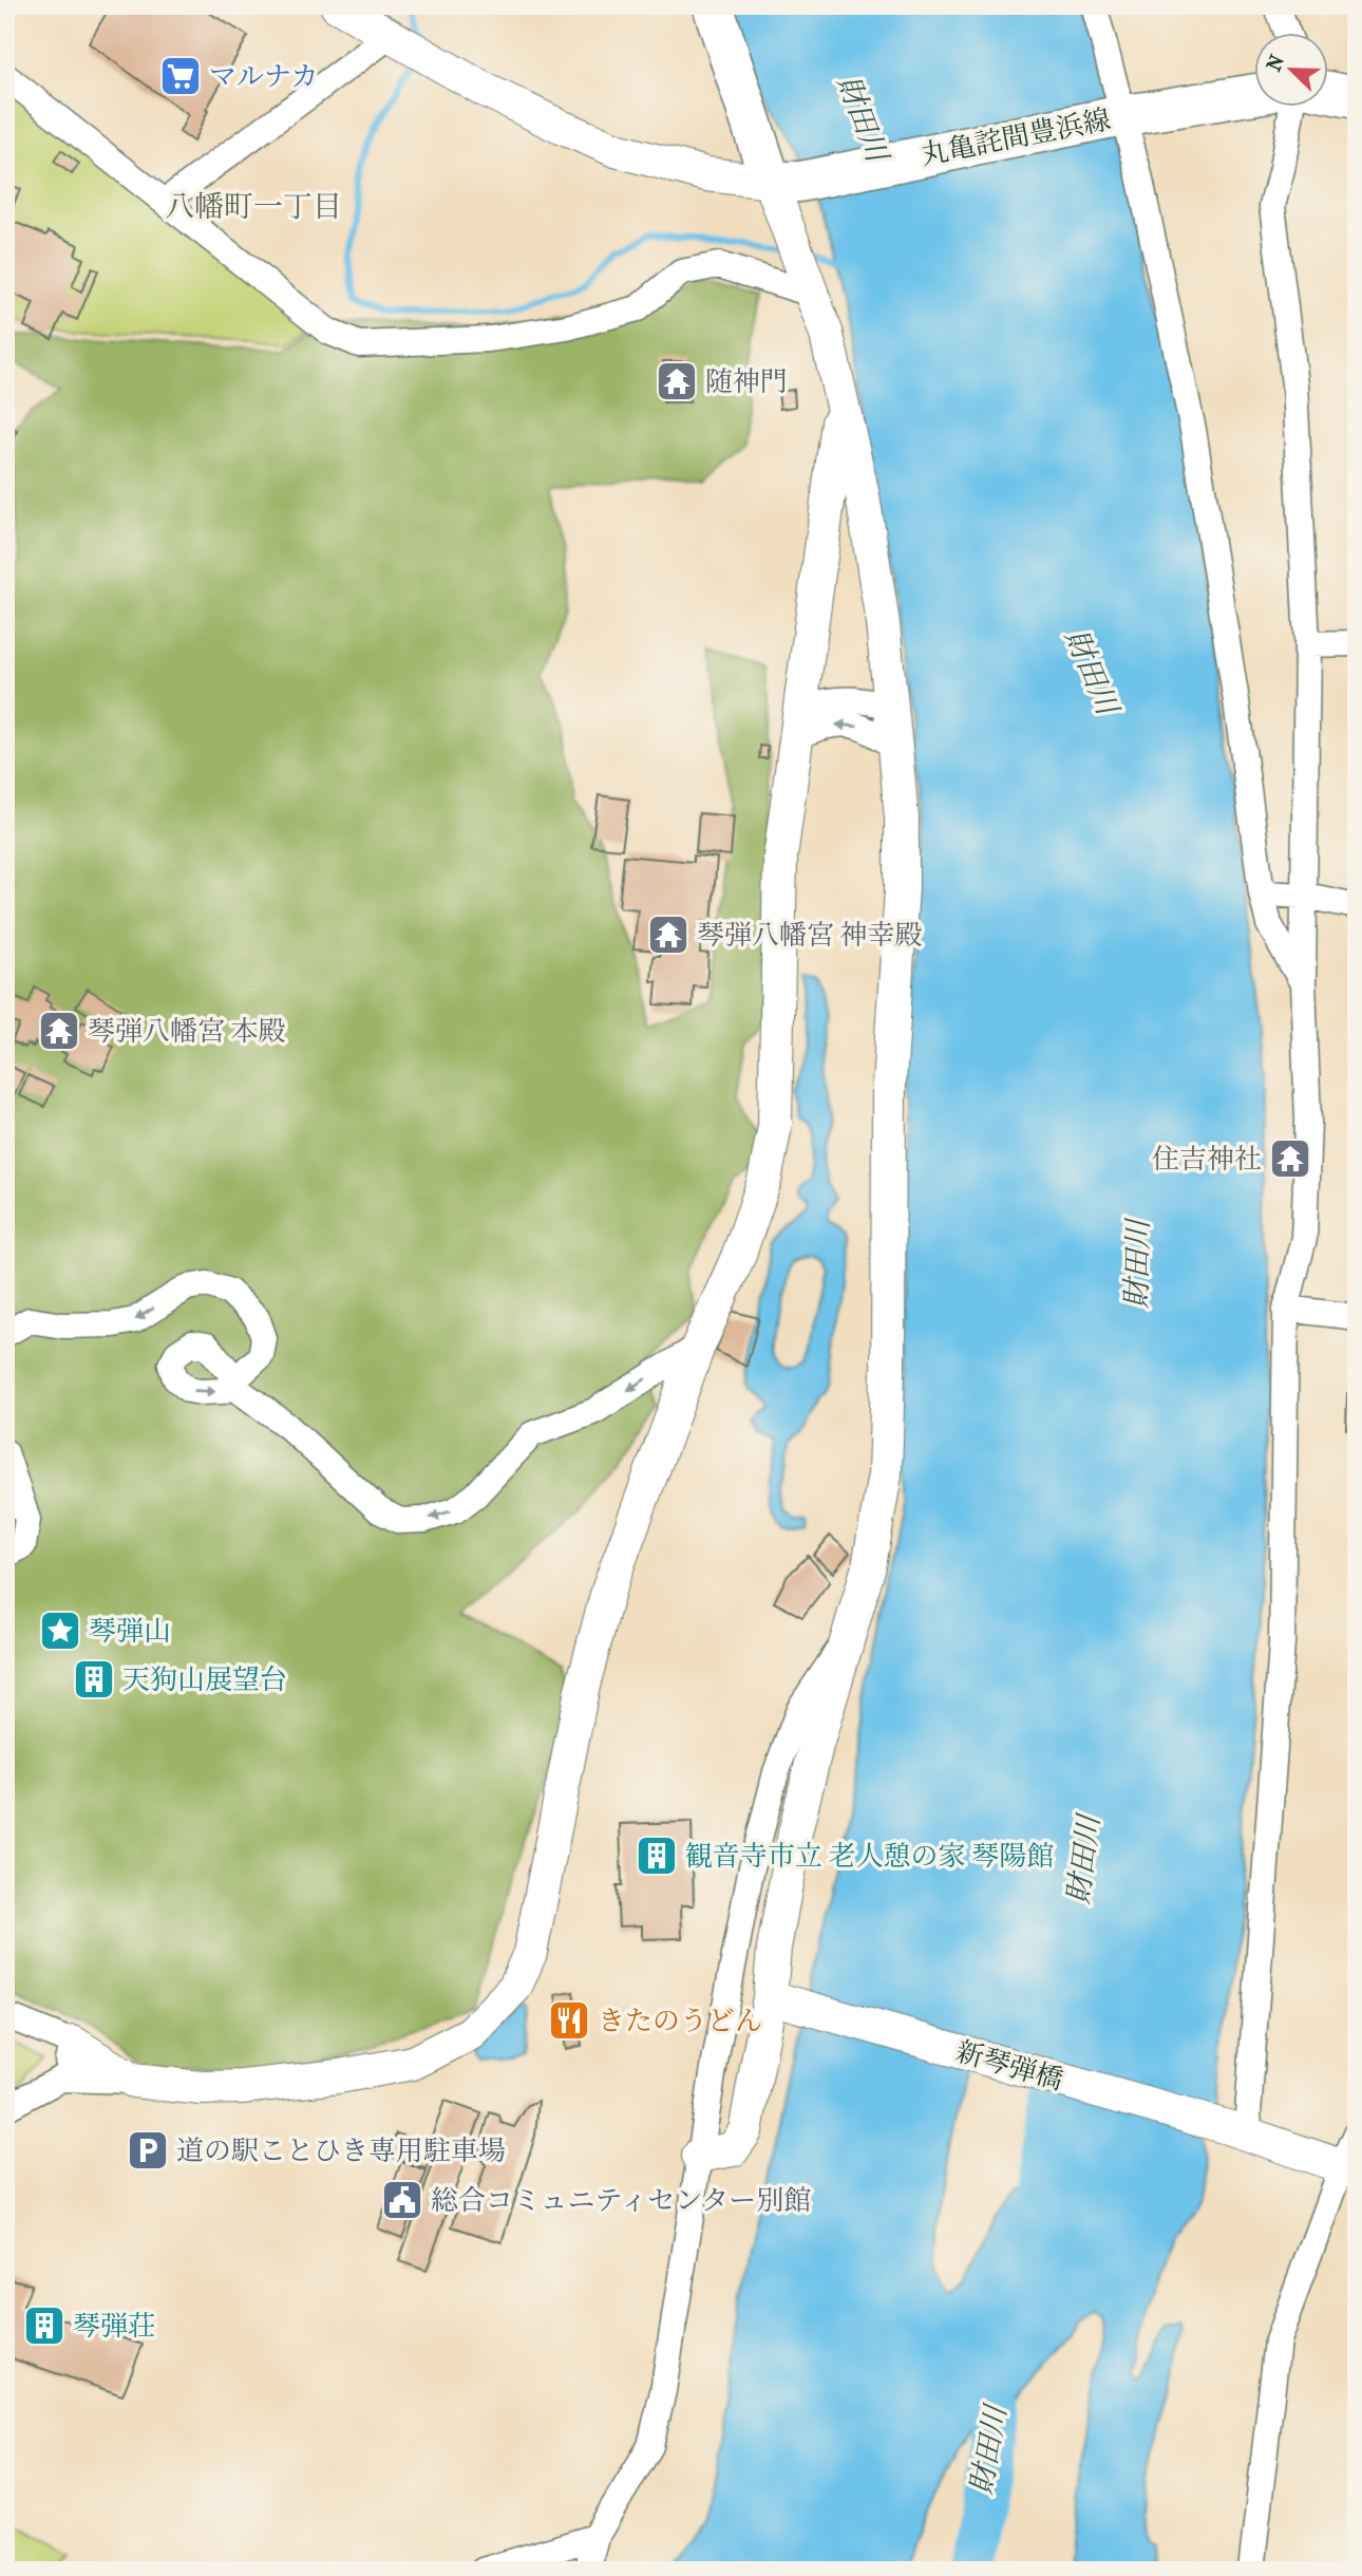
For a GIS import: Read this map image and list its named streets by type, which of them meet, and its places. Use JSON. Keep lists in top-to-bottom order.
{
  "streets": {
    "main road": ["丸亀詫間豊浜線"],
    "street": ["新琴弾橋"]
  },
  "districts": ["八幡町一丁目"],
  "water": ["財田川"],
  "places": {
    "supermarket": ["マルナカ"],
    "temple": [
      "随神門",
      "琴弾八幡宮 神幸殿",
      "琴弾八幡宮 本殿",
      "住吉神社"
    ],
    "place": ["琴弾山"],
    "building": ["天狗山展望台", "観音寺市立 老人憩の家 琴陽館", "琴弾荘"],
    "restaurant": ["きたのうどん"],
    "parking": ["道の駅ことひき専用駐車場"],
    "public building": ["総合コミュニティセンター別館"]
  },
  "north": "top left"
}
